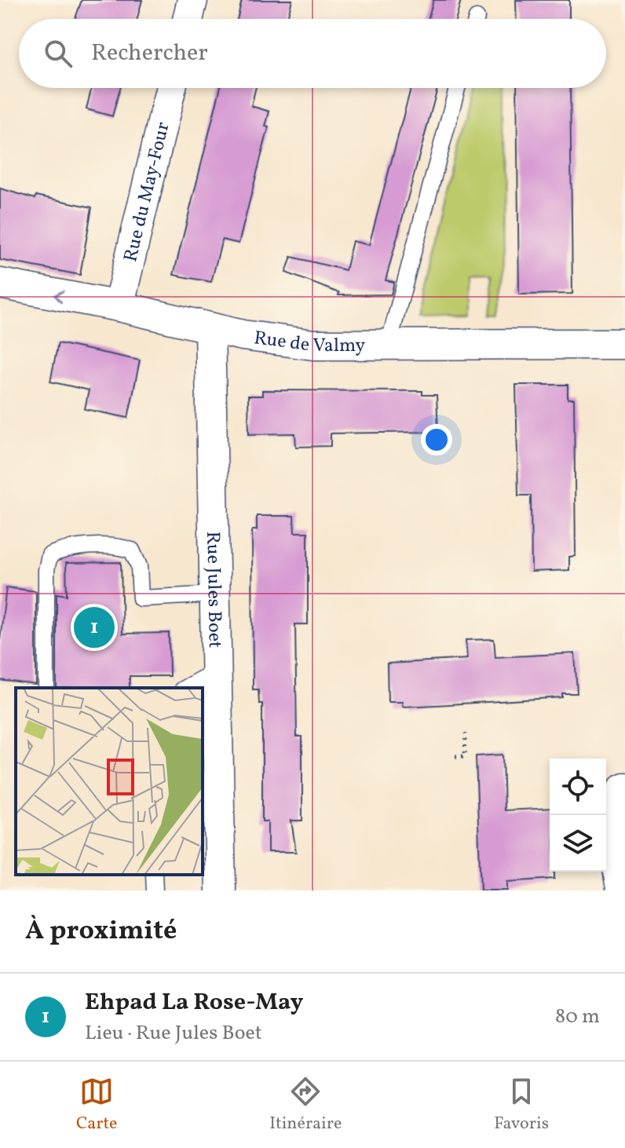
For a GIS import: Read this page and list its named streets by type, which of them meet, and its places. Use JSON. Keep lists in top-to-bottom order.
{
  "streets": {
    "street": ["Rue du May-Four", "Rue de Valmy", "Rue Jules Boet"]
  },
  "crossings": [
    ["Rue du May-Four", "Rue de Valmy"],
    ["Rue de Valmy", "Rue Jules Boet"]
  ],
  "page": {
    "search": "Rechercher",
    "pins": "1",
    "heading": "À proximité",
    "list": [
      {
        "mark": "1",
        "name": "Ehpad La Rose-May",
        "note": "Lieu · Rue Jules Boet",
        "value": "80 m"
      }
    ],
    "nav": ["Carte", "Itinéraire", "Favoris"]
  }
}
